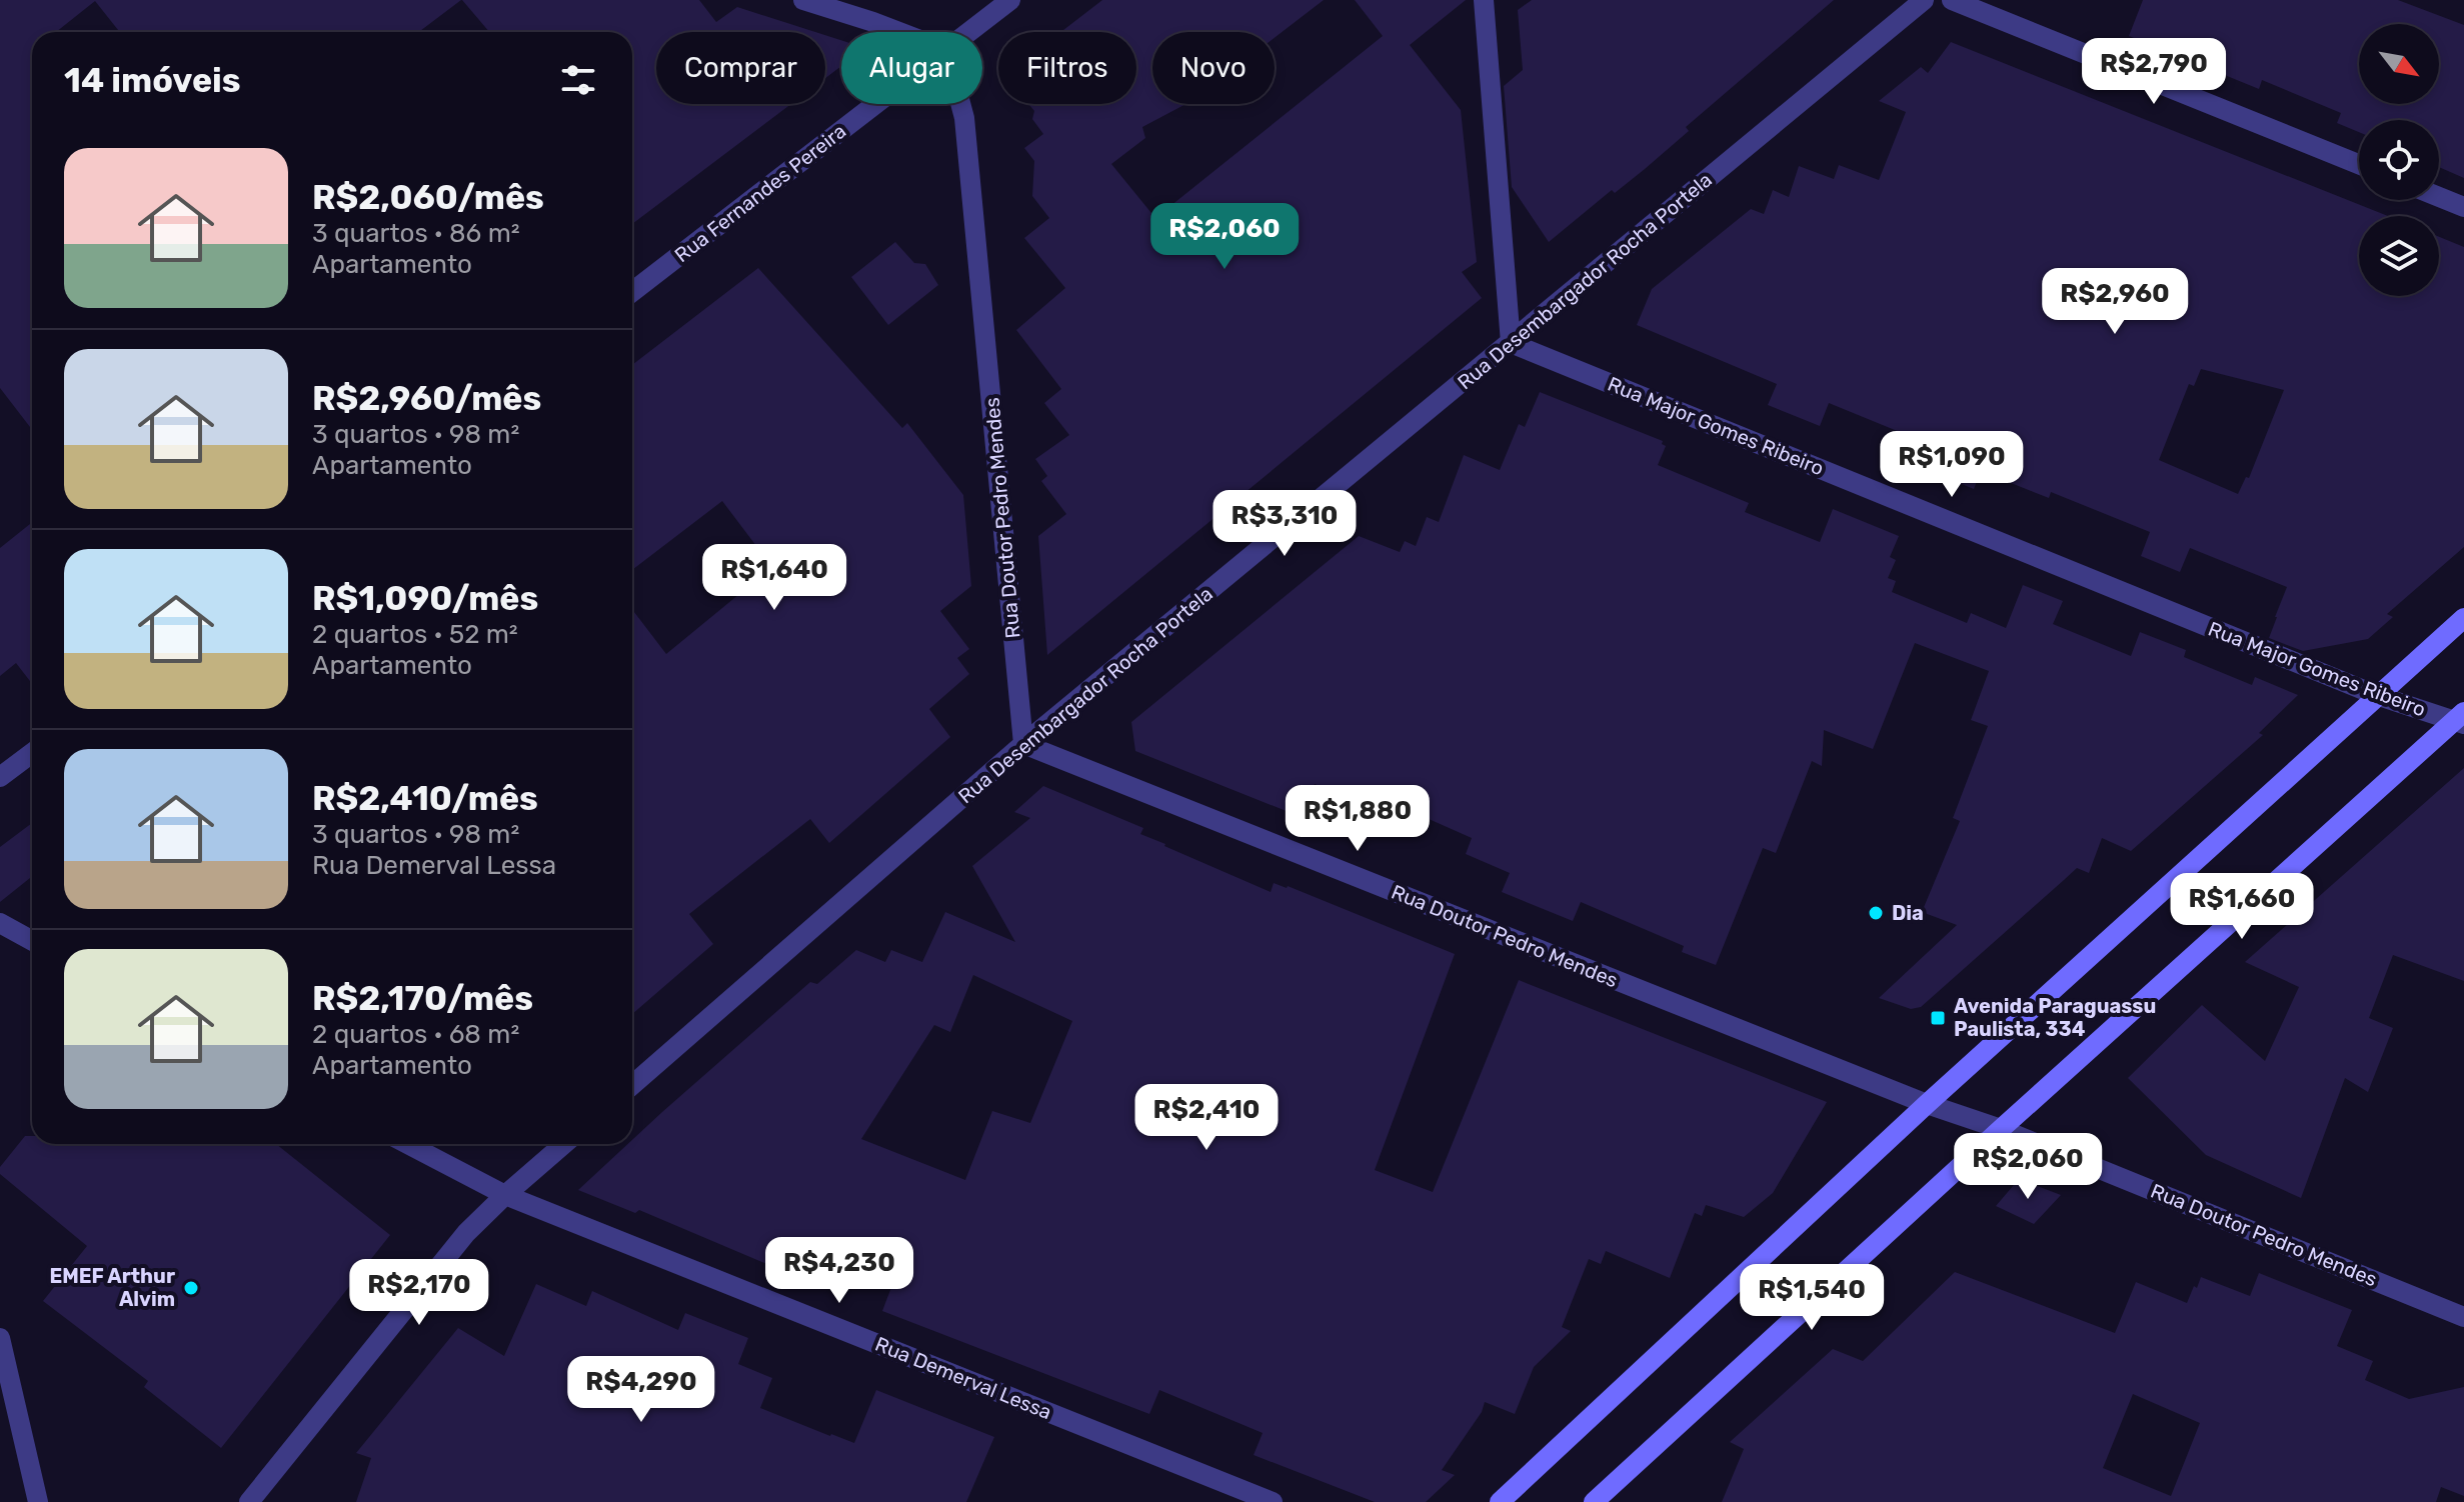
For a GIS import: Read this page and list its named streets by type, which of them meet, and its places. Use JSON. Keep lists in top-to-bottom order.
{
  "streets": {
    "street": [
      "Rua Fernandes Pereira",
      "Rua Desembargador Rocha Portela",
      "Rua Major Gomes Ribeiro",
      "Rua Doutor Pedro Mendes",
      "Rua Demerval Lessa"
    ]
  },
  "crossings": [
    ["Rua Desembargador Rocha Portela", "Rua Major Gomes Ribeiro"],
    ["Rua Desembargador Rocha Portela", "Rua Doutor Pedro Mendes"]
  ],
  "places": {
    "other": ["Dia", "EMEF Arthur Alvim"],
    "transit": ["Avenida Paraguassu Paulista, 334"]
  },
  "north": "bottom right",
  "page": {
    "chip": [
      "Comprar",
      "Alugar",
      "Filtros",
      "Novo"
    ],
    "heading": "14 imóveis",
    "price": [
      "R$2,790",
      "R$2,060",
      "R$2,960",
      "R$1,090",
      "R$3,310",
      "R$1,640",
      "R$1,880",
      "R$1,660",
      "R$2,410",
      "R$2,060",
      "R$4,230",
      "R$2,170",
      "R$1,540",
      "R$4,290"
    ],
    "list": [
      {
        "name": "R$2,060/mês",
        "note": "3 quartos · 86 m² · Apartamento"
      },
      {
        "name": "R$2,960/mês",
        "note": "3 quartos · 98 m² · Apartamento"
      },
      {
        "name": "R$1,090/mês",
        "note": "2 quartos · 52 m² · Apartamento"
      },
      {
        "name": "R$2,410/mês",
        "note": "3 quartos · 98 m² · Rua Demerval Lessa"
      },
      {
        "name": "R$2,170/mês",
        "note": "2 quartos · 68 m² · Apartamento"
      }
    ]
  }
}
